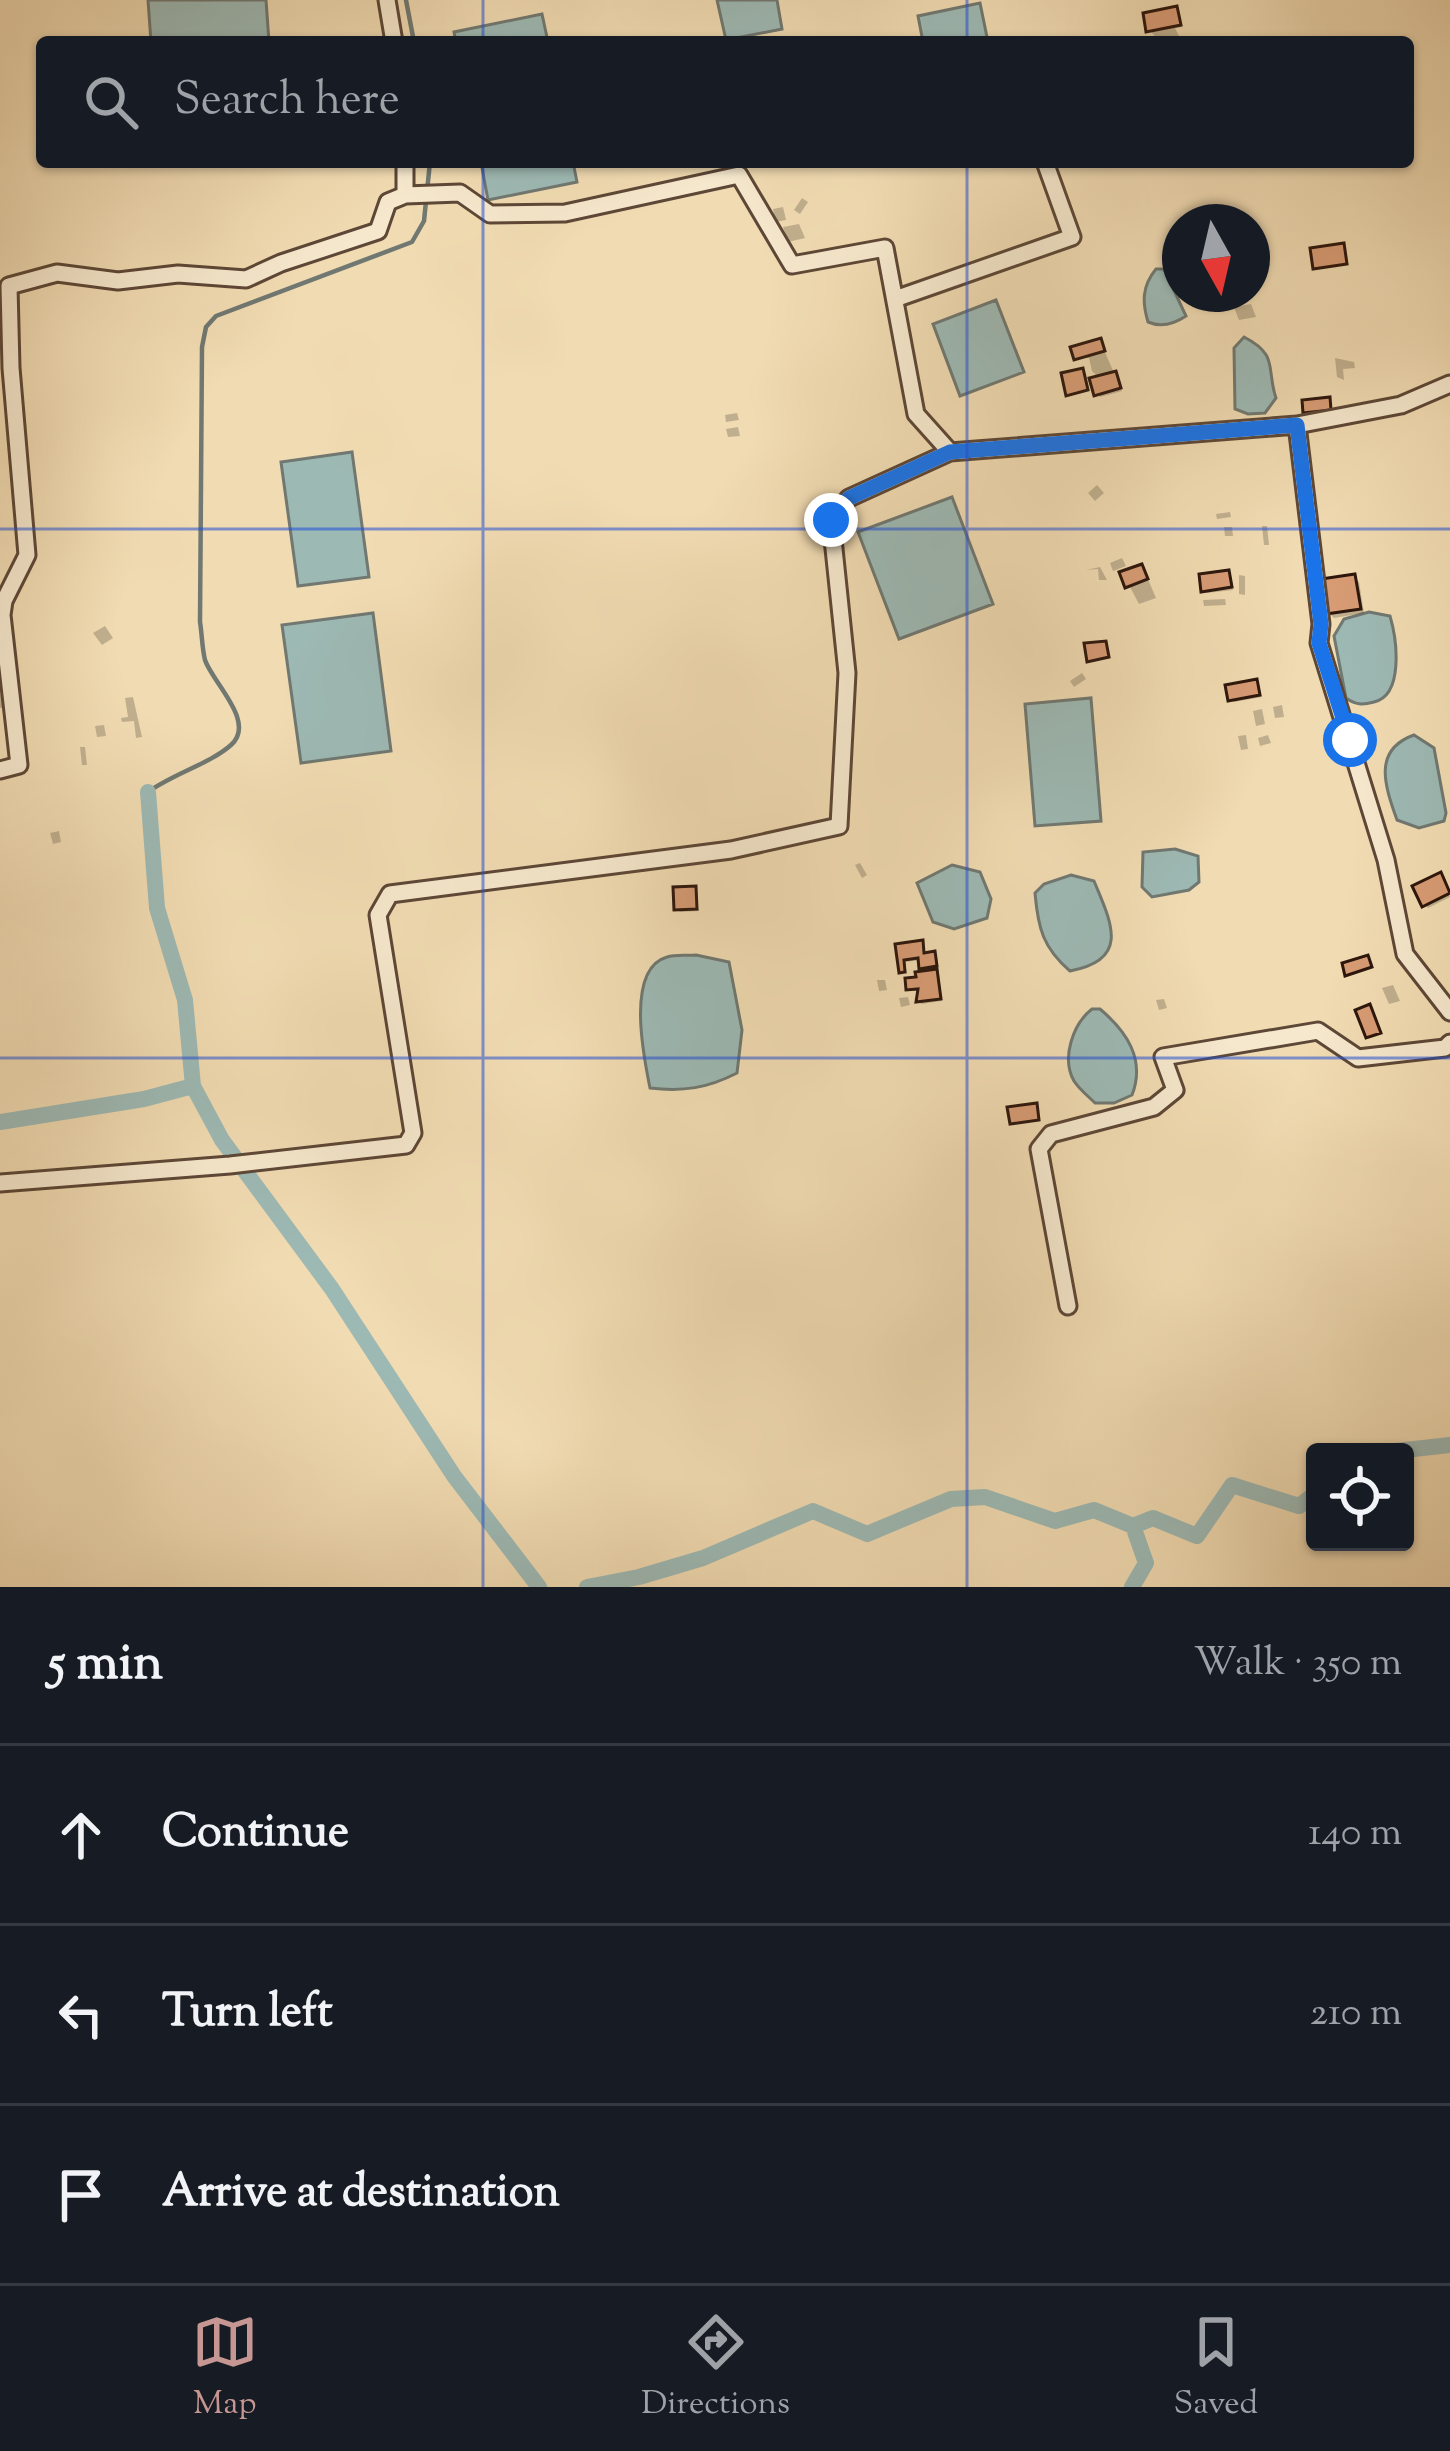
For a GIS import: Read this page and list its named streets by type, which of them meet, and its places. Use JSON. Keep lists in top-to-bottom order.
{
  "north": "bottom",
  "page": {
    "search": "Search here",
    "heading": ["5 min", "Walk · 350 m"],
    "list": [
      ["Continue", "140 m"],
      ["Turn left", "210 m"],
      "Arrive at destination"
    ],
    "nav": ["Map", "Directions", "Saved"]
  }
}
